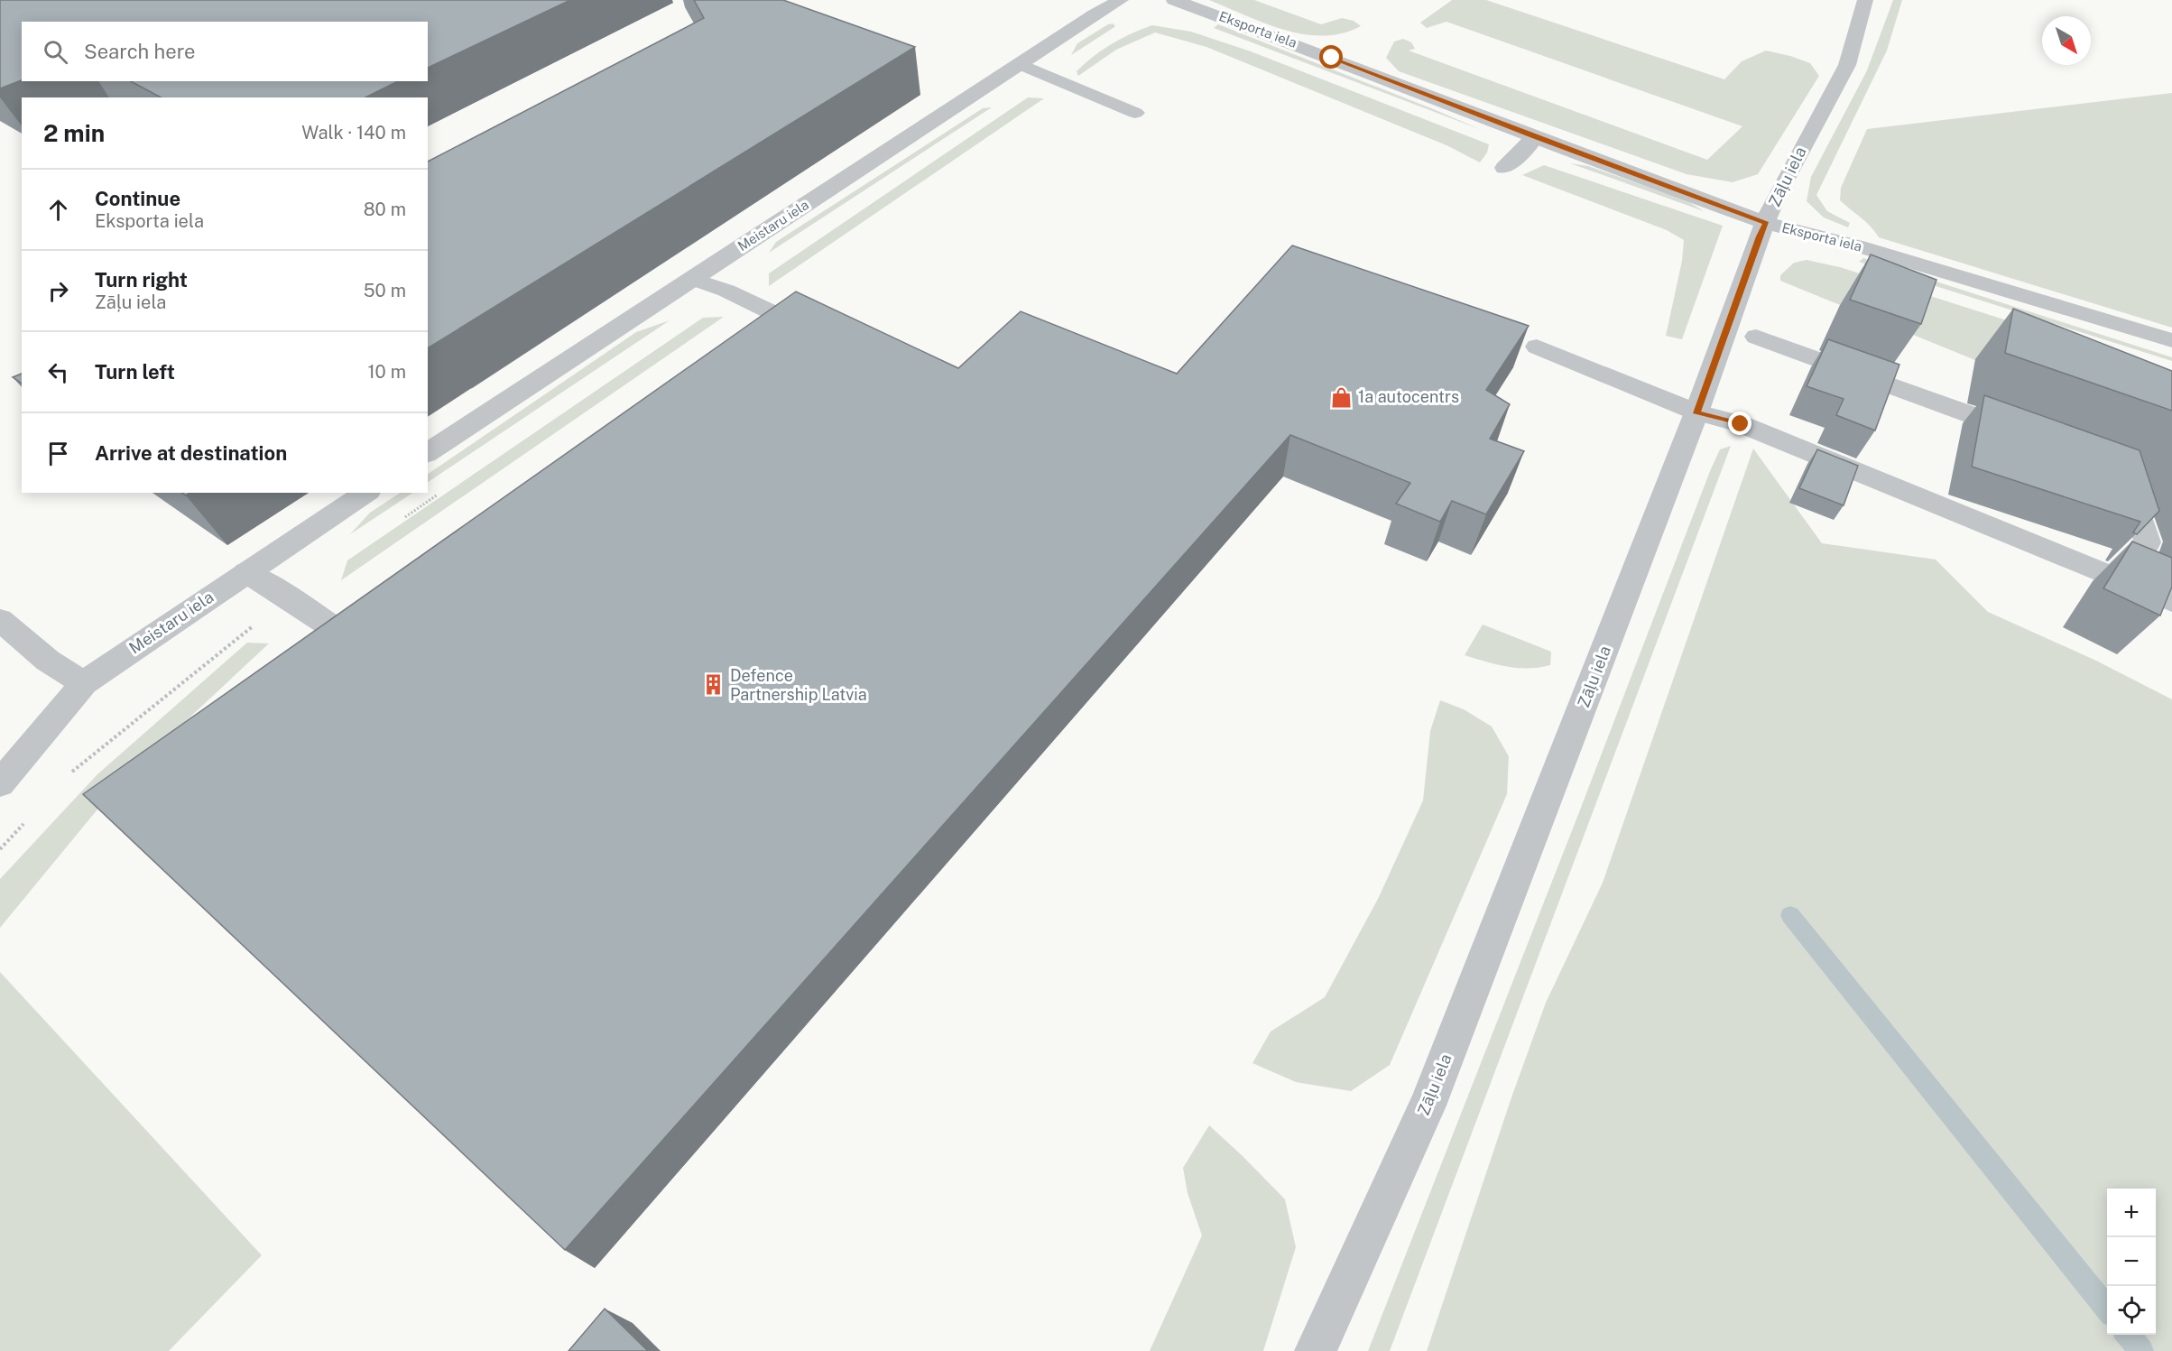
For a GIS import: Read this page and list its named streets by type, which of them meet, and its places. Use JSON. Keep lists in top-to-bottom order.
{
  "streets": {
    "street": ["Eksporta iela", "Zāļu iela", "Meistaru iela"]
  },
  "crossings": [
    ["Eksporta iela", "Zāļu iela"]
  ],
  "places": {
    "shop": ["1a autocentrs"],
    "building": ["Defence Partnership Latvia"]
  },
  "north": "bottom right",
  "page": {
    "search": "Search here",
    "heading": ["2 min", "Walk · 140 m"],
    "list": [
      ["Continue", "Eksporta iela", "80 m"],
      ["Turn right", "Zāļu iela", "50 m"],
      ["Turn left", "10 m"],
      "Arrive at destination"
    ],
    "map_buttons": ["+", "−"]
  }
}
